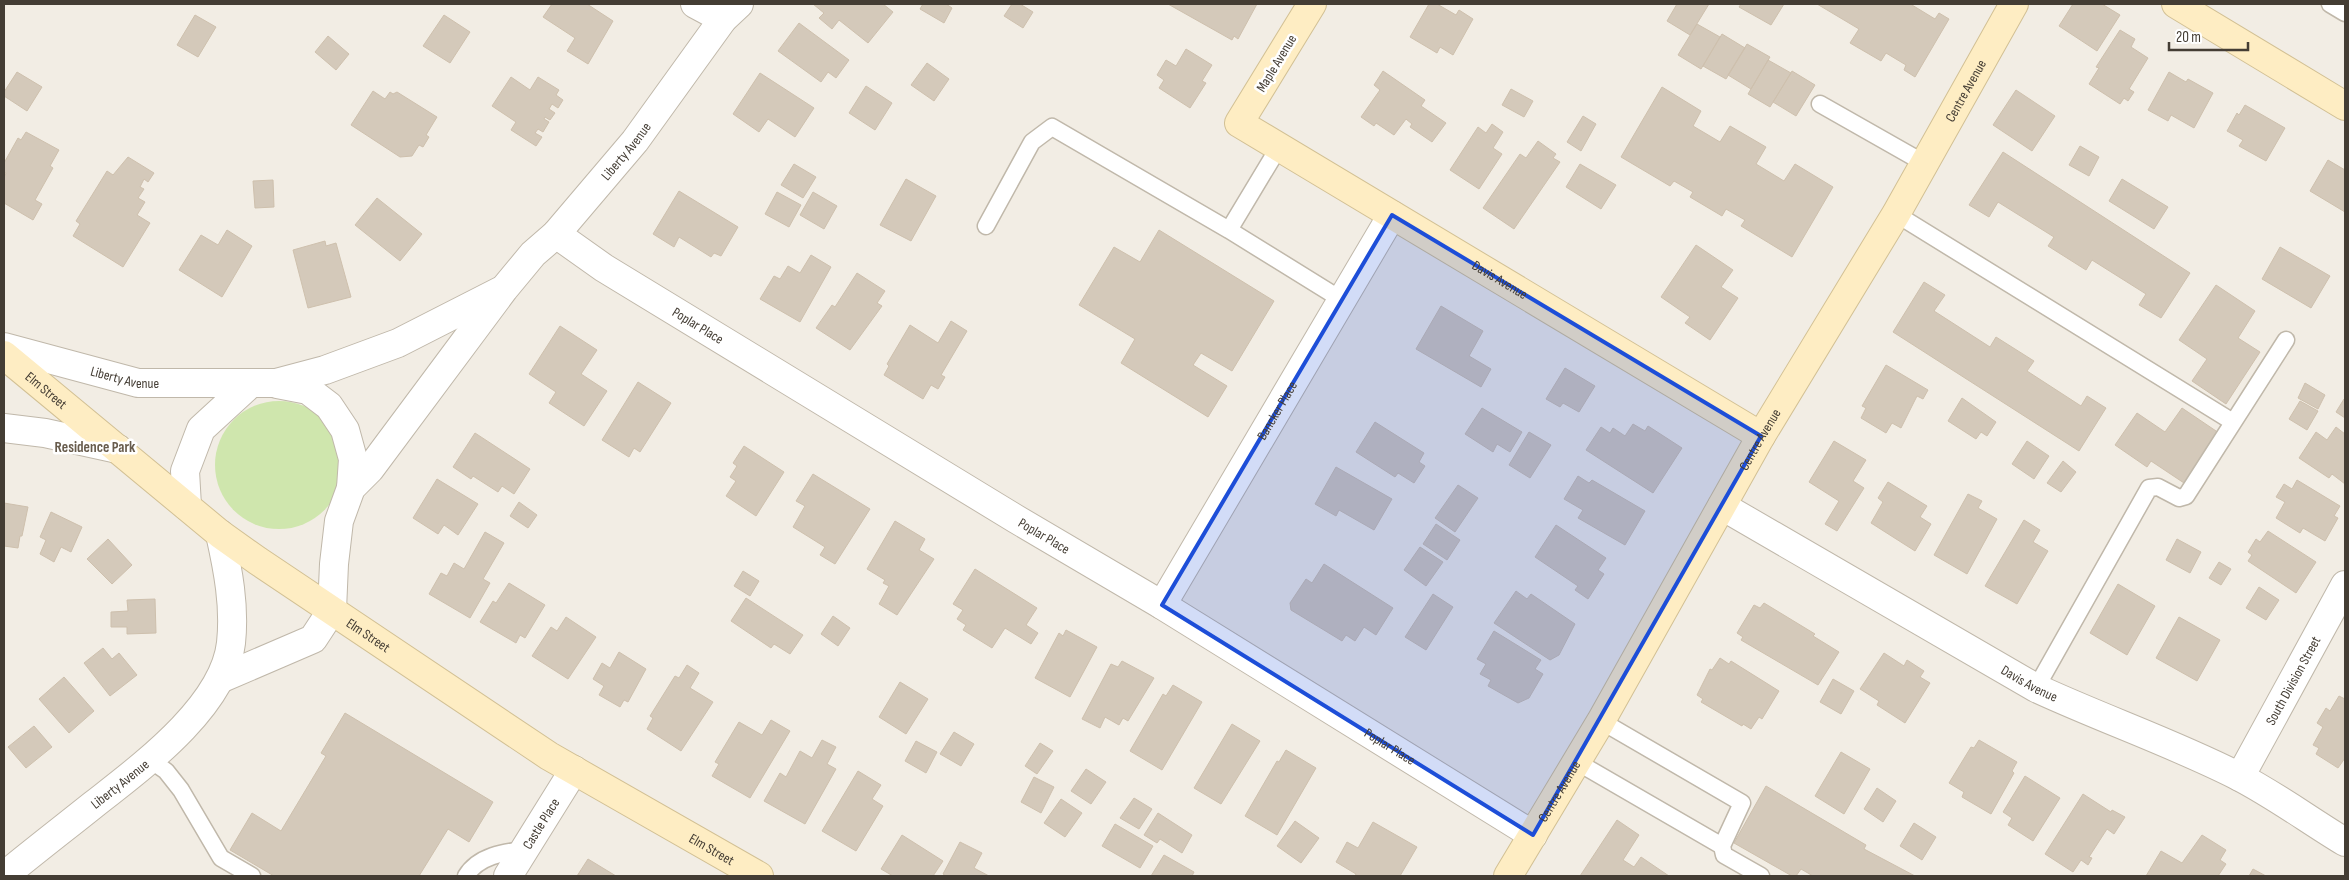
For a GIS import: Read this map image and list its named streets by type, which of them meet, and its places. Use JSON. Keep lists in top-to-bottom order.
{
  "streets": {
    "street": [
      "Maple Avenue",
      "Centre Avenue",
      "Liberty Avenue",
      "Davis Avenue",
      "Poplar Place",
      "Elm Street",
      "Bancker Place",
      "South Division Street",
      "Castle Place"
    ]
  },
  "crossings": [
    ["Maple Avenue", "Davis Avenue"],
    ["Centre Avenue", "Davis Avenue"],
    ["Centre Avenue", "Poplar Place"],
    ["Liberty Avenue", "Poplar Place"],
    ["Liberty Avenue", "Elm Street"],
    ["Davis Avenue", "Bancker Place"],
    ["Davis Avenue", "South Division Street"],
    ["Poplar Place", "Bancker Place"],
    ["Elm Street", "Castle Place"]
  ],
  "districts": ["Residence Park"],
  "scale_bar": "20 m"
}
